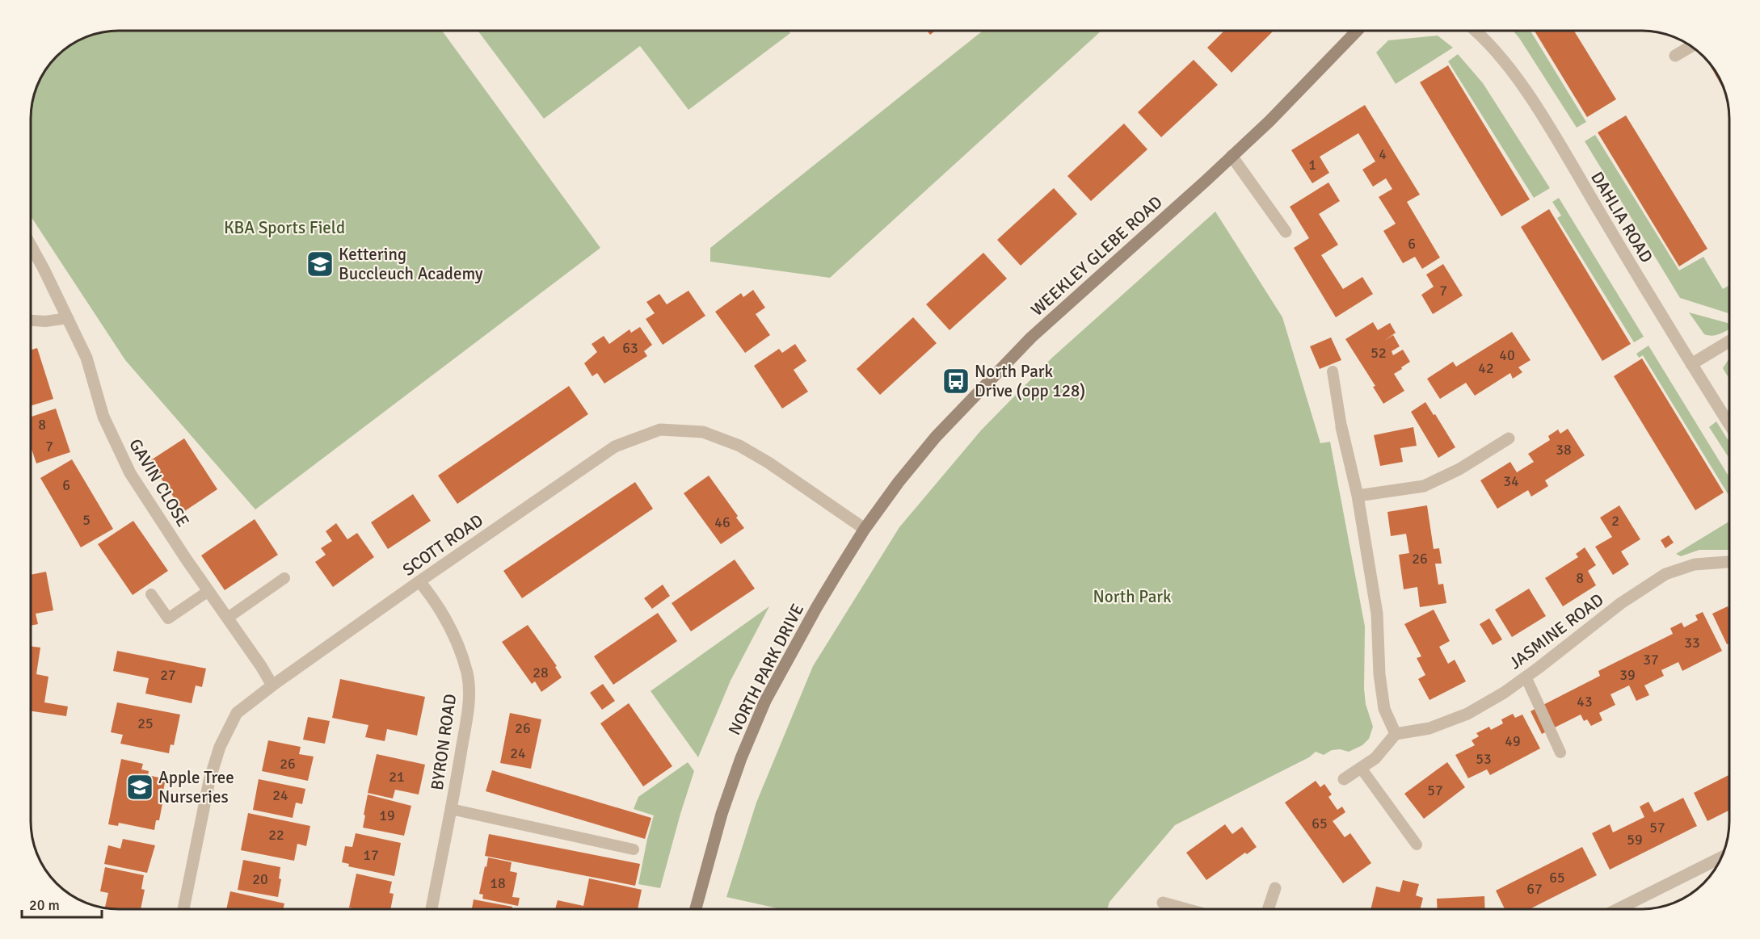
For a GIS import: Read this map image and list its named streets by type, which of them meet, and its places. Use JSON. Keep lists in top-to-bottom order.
{
  "streets": {
    "street": [
      "DAHLIA ROAD",
      "WEEKLEY GLEBE ROAD",
      "GAVIN CLOSE",
      "SCOTT ROAD",
      "JASMINE ROAD",
      "NORTH PARK DRIVE",
      "BYRON ROAD"
    ]
  },
  "crossings": [
    ["WEEKLEY GLEBE ROAD", "SCOTT ROAD"],
    ["WEEKLEY GLEBE ROAD", "NORTH PARK DRIVE"],
    ["GAVIN CLOSE", "SCOTT ROAD"],
    ["SCOTT ROAD", "NORTH PARK DRIVE"],
    ["SCOTT ROAD", "BYRON ROAD"]
  ],
  "parks": ["KBA Sports Field", "North Park"],
  "places": {
    "school or university": ["Kettering Buccleuch Academy", "Apple Tree Nurseries"],
    "bus stop": ["North Park Drive (opp 128)"]
  },
  "house_numbers": [
    "4",
    "1",
    "6",
    "7",
    "63",
    "52",
    "40",
    "42",
    "8",
    "7",
    "38",
    "34",
    "6",
    "5",
    "2",
    "46",
    "26",
    "8",
    "33",
    "37",
    "28",
    "27",
    "39",
    "43",
    "25",
    "26",
    "49",
    "24",
    "53",
    "26",
    "21",
    "57",
    "24",
    "19",
    "65",
    "57",
    "22",
    "59",
    "17",
    "65",
    "20",
    "18",
    "67"
  ],
  "scale_bar": "20 m"
}
